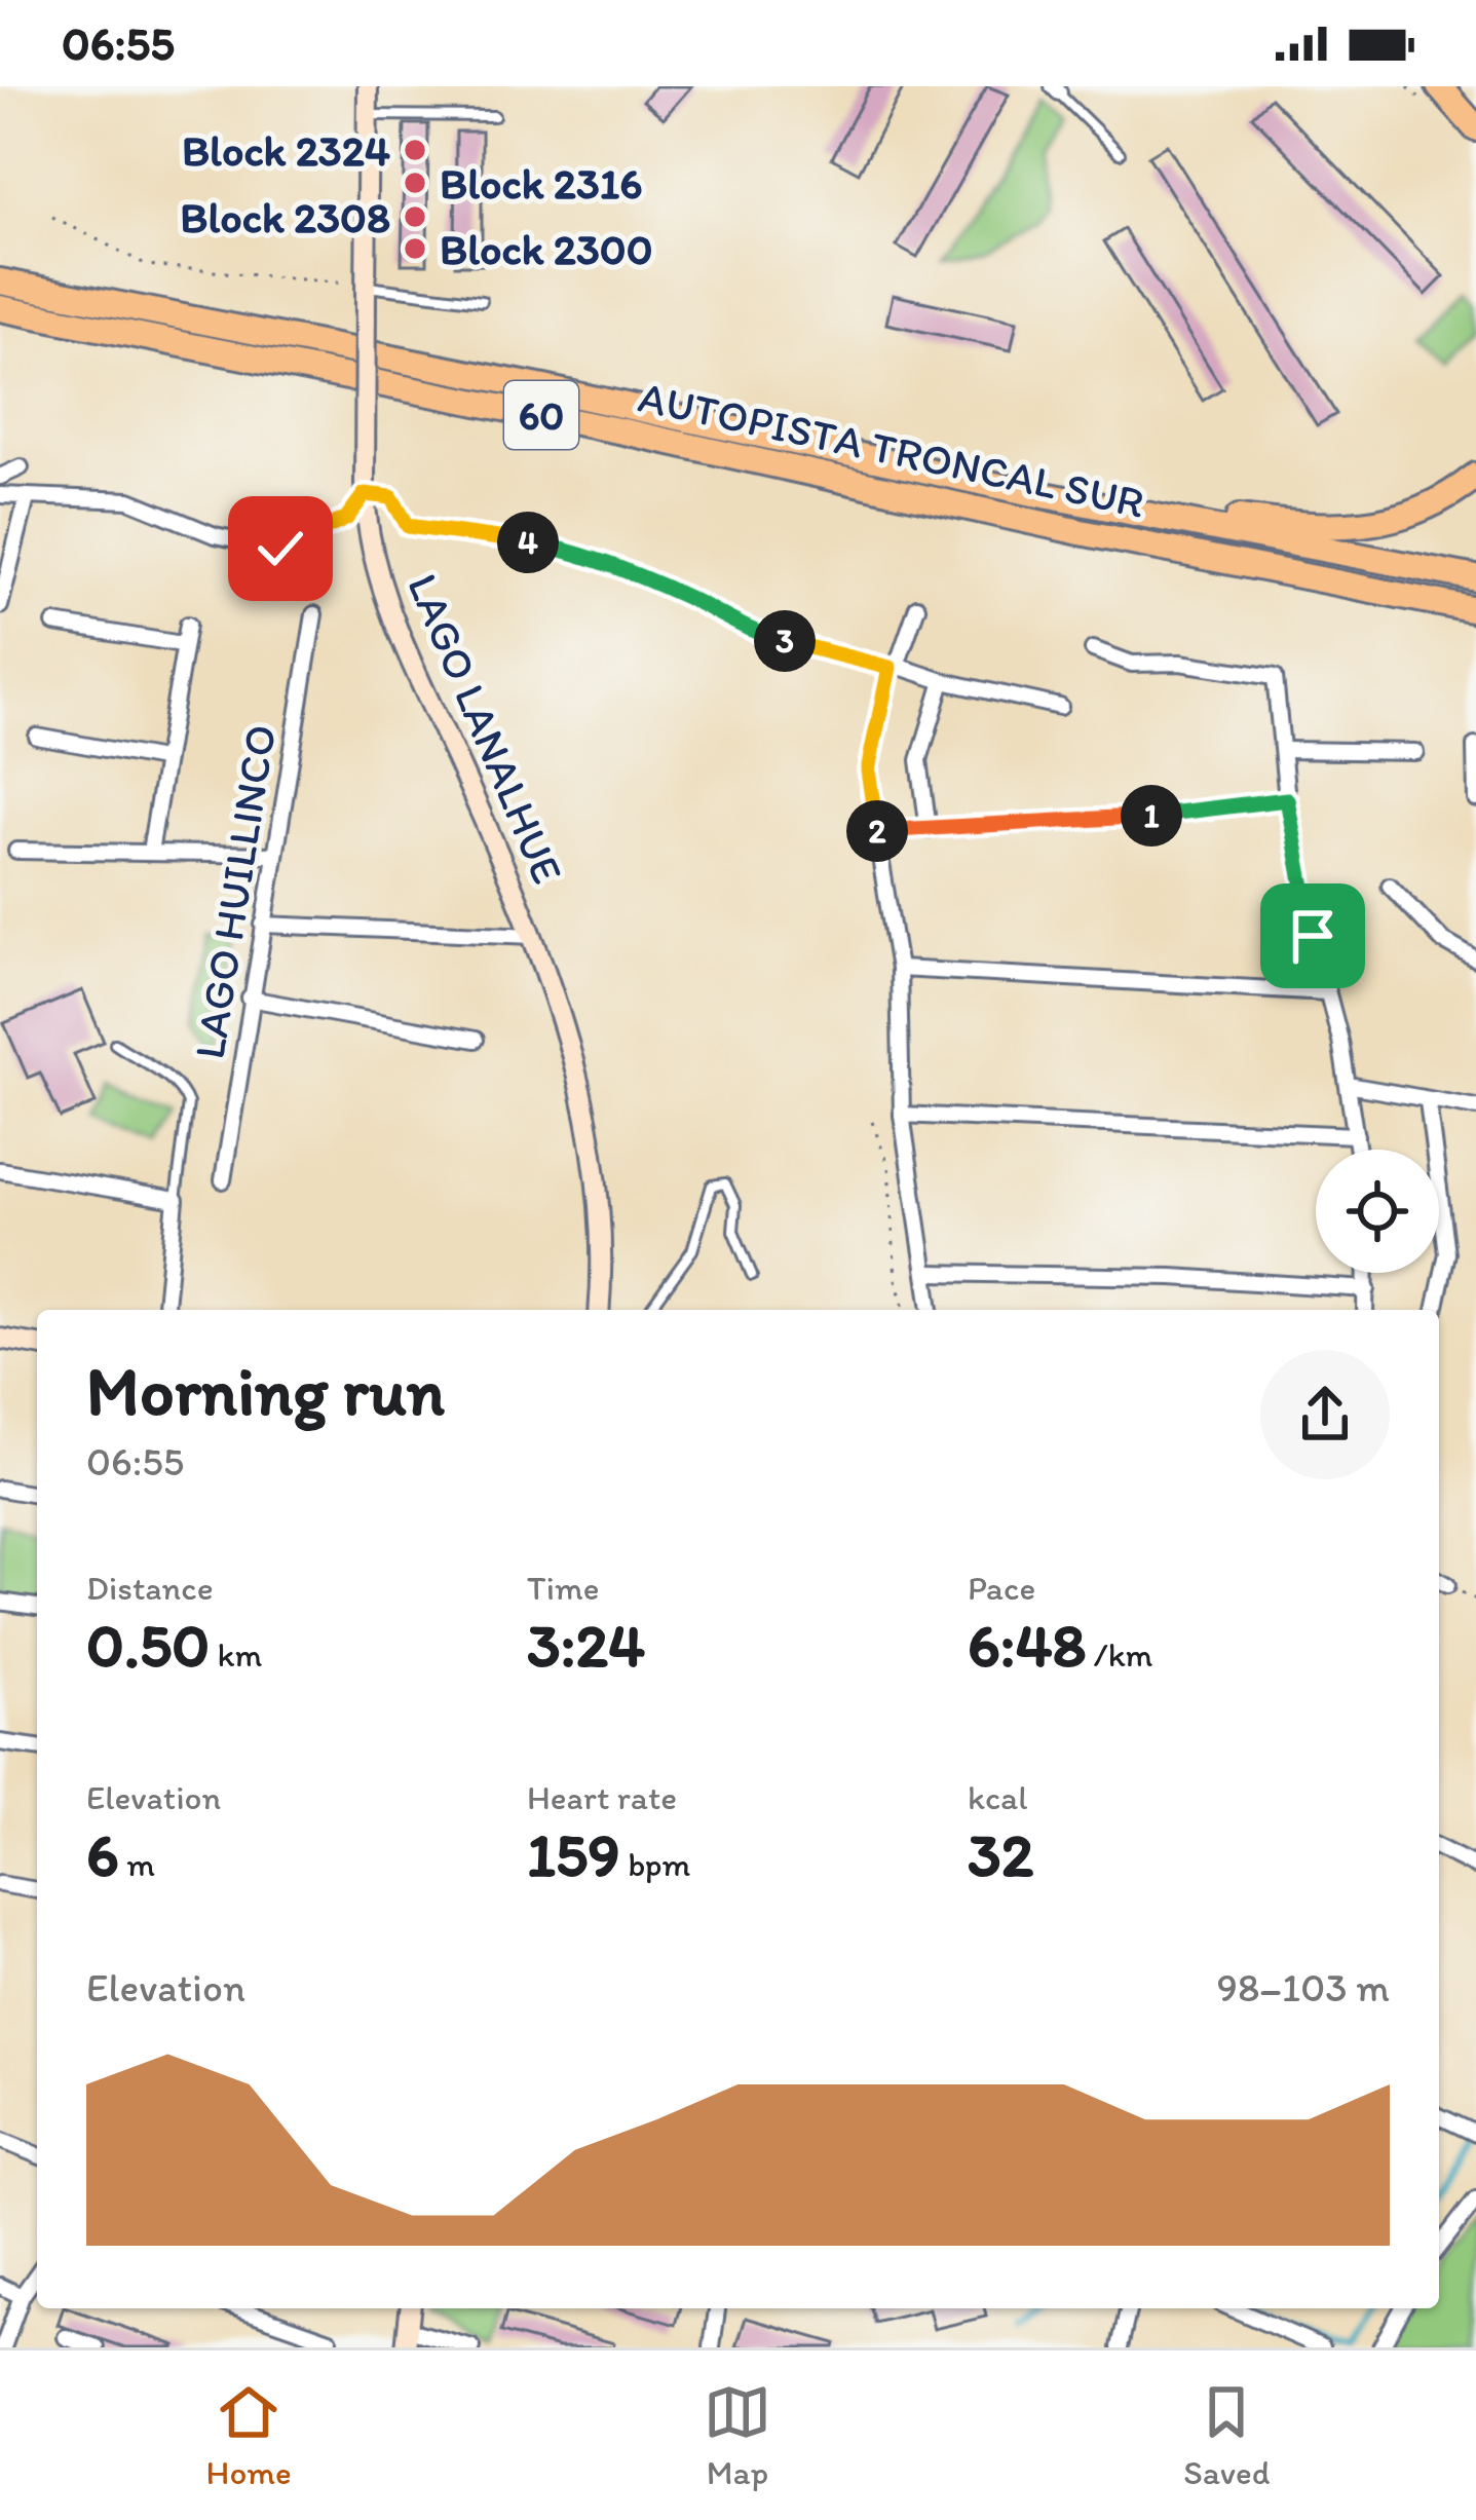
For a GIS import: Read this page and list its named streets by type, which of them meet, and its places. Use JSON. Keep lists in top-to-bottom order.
{
  "streets": {
    "highway": ["60", "AUTOPISTA TRONCAL SUR"],
    "main road": ["LAGO LANALHUE"],
    "street": ["LAGO HUILLINCO"]
  },
  "places": [
    "Block 2324",
    "Block 2316",
    "Block 2308",
    "Block 2300"
  ],
  "page": {
    "status": "06:55",
    "pins": [
      "4",
      "3",
      "1",
      "2"
    ],
    "heading": ["Morning run", "06:55"],
    "stats": [
      ["Distance", "0.50 km"],
      ["Time", "3:24"],
      ["Pace", "6:48 /km"],
      ["Elevation", "6 m"],
      ["Heart rate", "159 bpm"],
      ["kcal", "32"]
    ],
    "chart": ["Elevation", "98–103 m"],
    "tabs": ["Home", "Map", "Saved"]
  }
}
